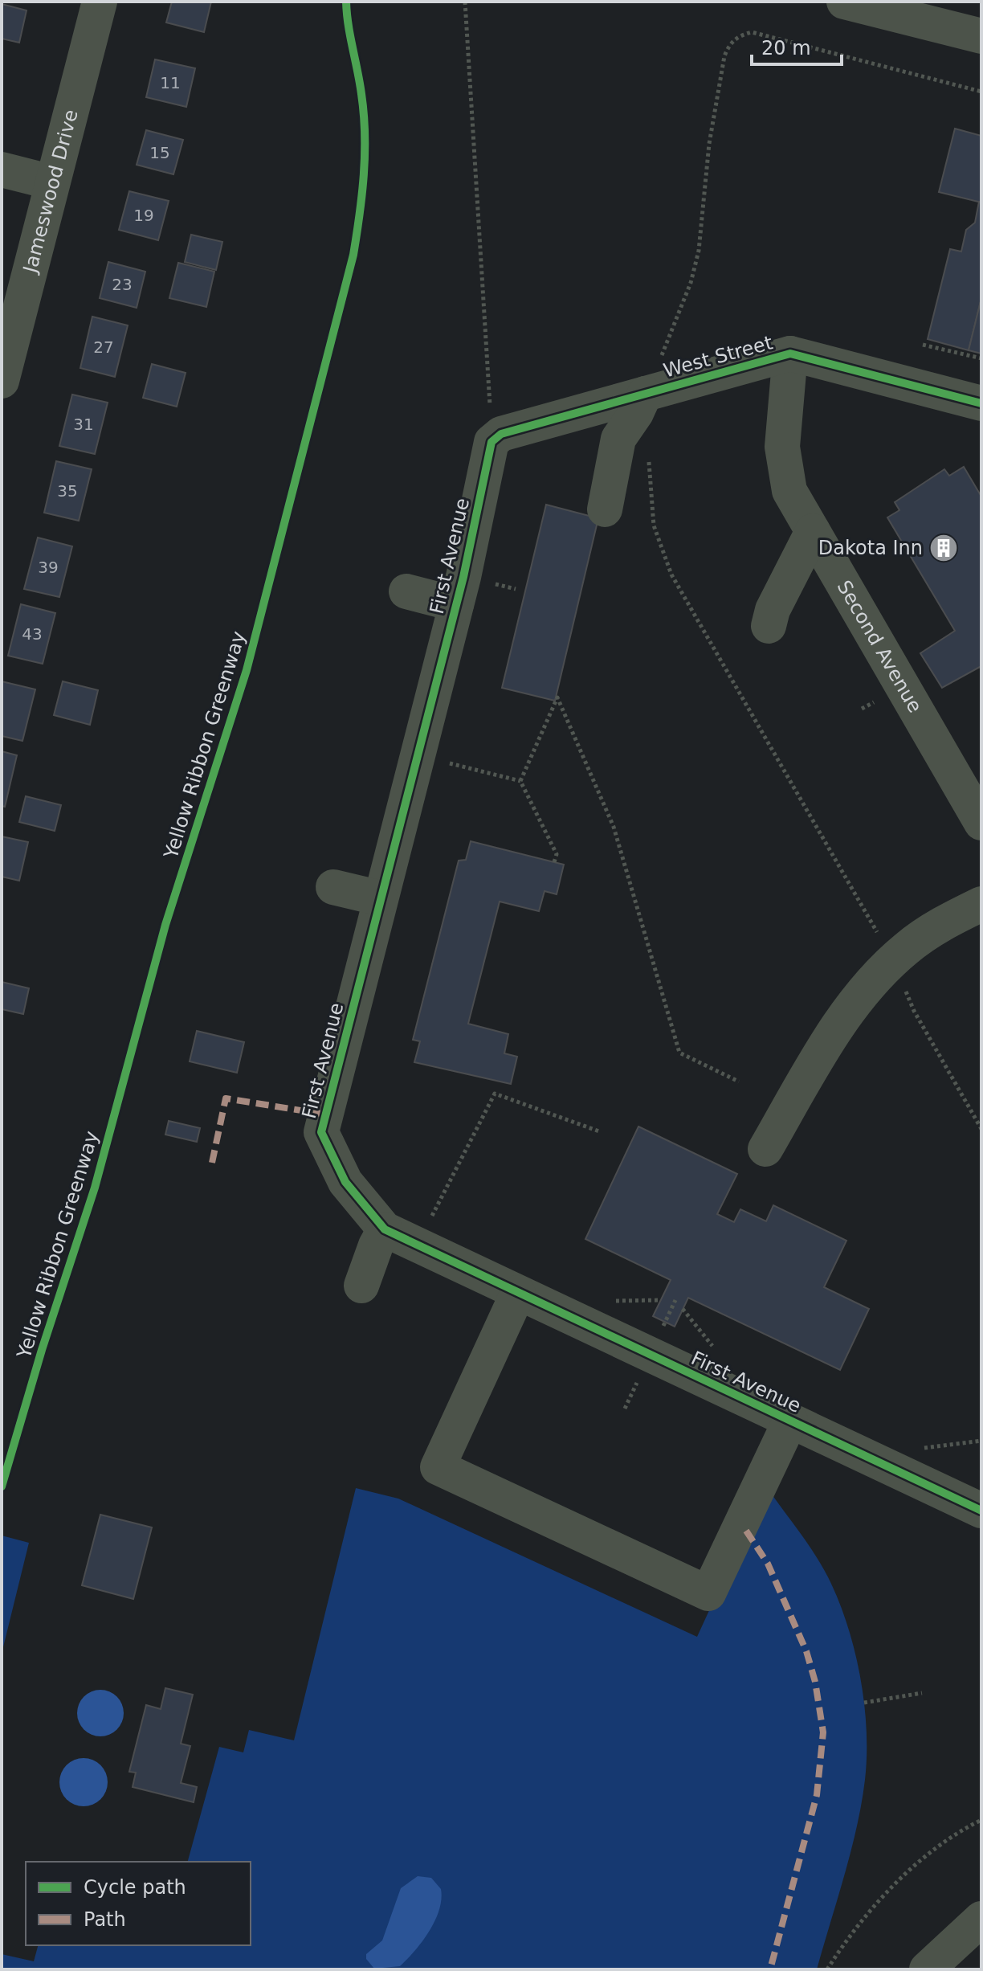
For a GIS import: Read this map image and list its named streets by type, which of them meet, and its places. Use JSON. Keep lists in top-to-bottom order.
{
  "streets": {
    "street": [
      "Jameswood Drive",
      "West Street",
      "First Avenue",
      "Second Avenue"
    ],
    "cycle path": ["Yellow Ribbon Greenway"]
  },
  "crossings": [
    ["West Street", "First Avenue"],
    ["West Street", "Second Avenue"]
  ],
  "places": {
    "building": ["Dakota Inn"]
  },
  "house_numbers": [
    "11",
    "15",
    "19",
    "23",
    "27",
    "31",
    "35",
    "39",
    "43"
  ],
  "legend": ["Cycle path", "Path"],
  "scale_bar": "20 m"
}
